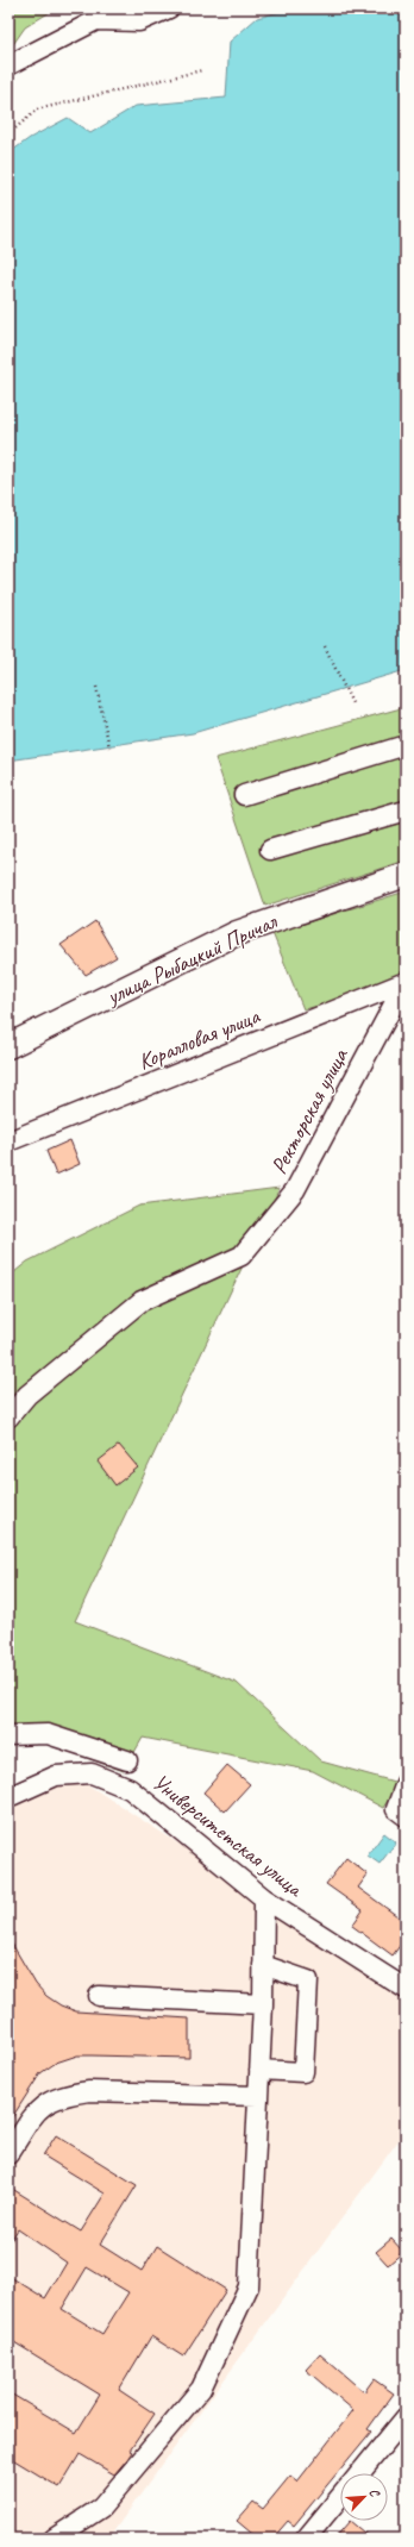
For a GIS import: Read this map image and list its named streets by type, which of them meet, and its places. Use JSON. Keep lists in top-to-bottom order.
{
  "streets": {
    "main road": ["улица Рыбацкий Причал"],
    "street": ["Коралловая улица", "Ректорская улица", "Университетская улица"]
  },
  "crossings": [
    ["Коралловая улица", "Ректорская улица"]
  ],
  "north": "top right"
}
